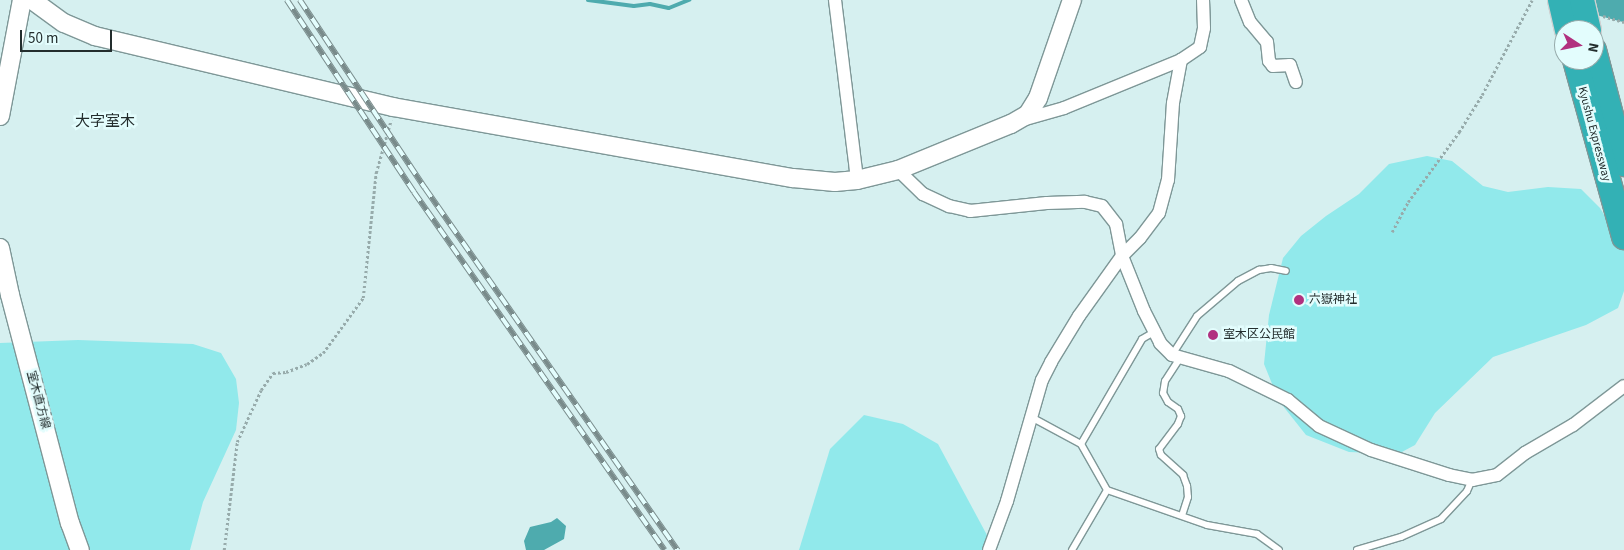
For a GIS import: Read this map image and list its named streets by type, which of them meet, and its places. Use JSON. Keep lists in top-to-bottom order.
{
  "streets": {
    "highway": ["Kyushu Expressway"],
    "street": ["室木直方線"]
  },
  "districts": ["大字室木"],
  "places": ["六嶽神社", "室木区公民館"],
  "scale_bar": "50 m",
  "north": "right"
}
